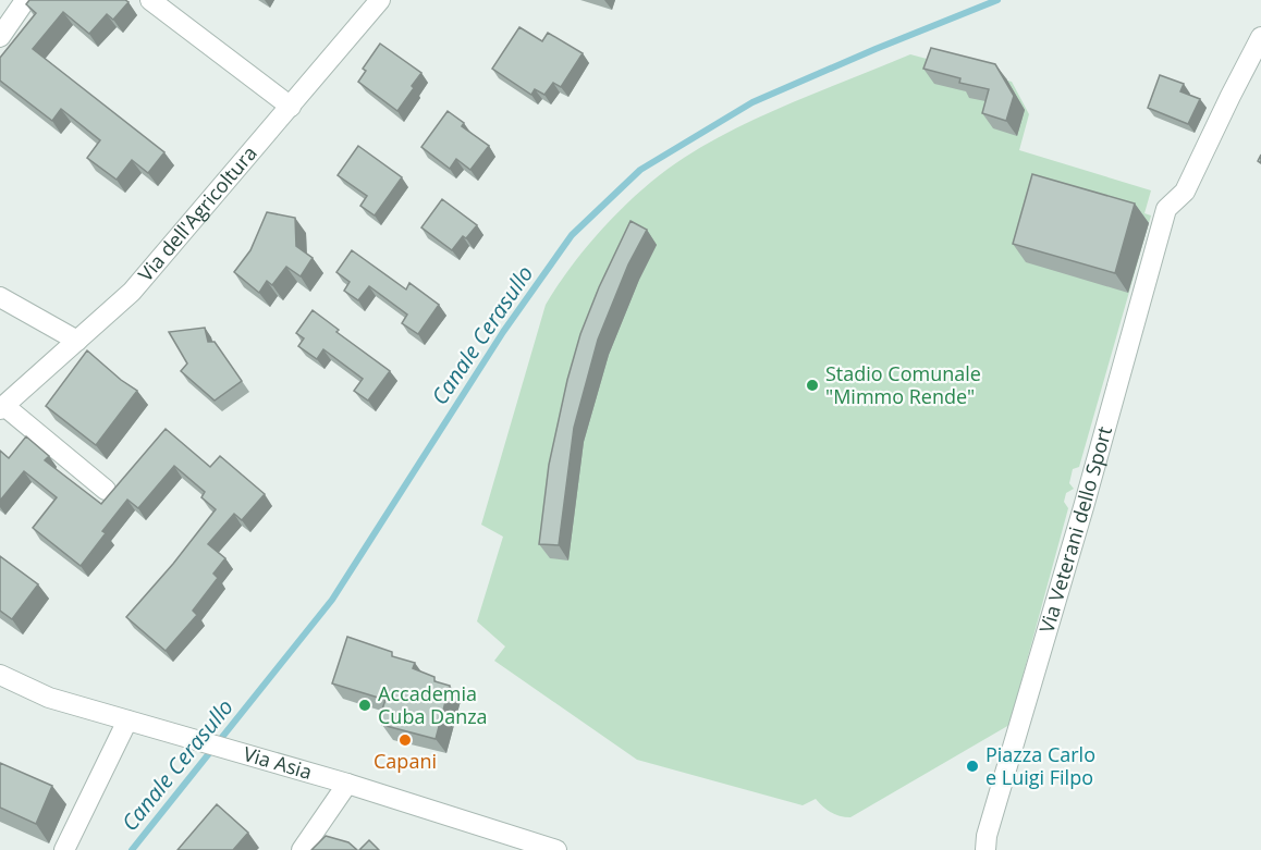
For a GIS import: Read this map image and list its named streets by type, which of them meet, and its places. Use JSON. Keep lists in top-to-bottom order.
{
  "streets": {
    "street": ["Via dell'Agricoltura", "Via Veterani dello Sport", "Via Asia"]
  },
  "water": ["Canale Cerasullo"],
  "places": [
    "Stadio Comunale \"Mimmo Rende\"",
    "Accademia Cuba Danza",
    "Capani",
    "Piazza Carlo e Luigi Filpo"
  ]
}
